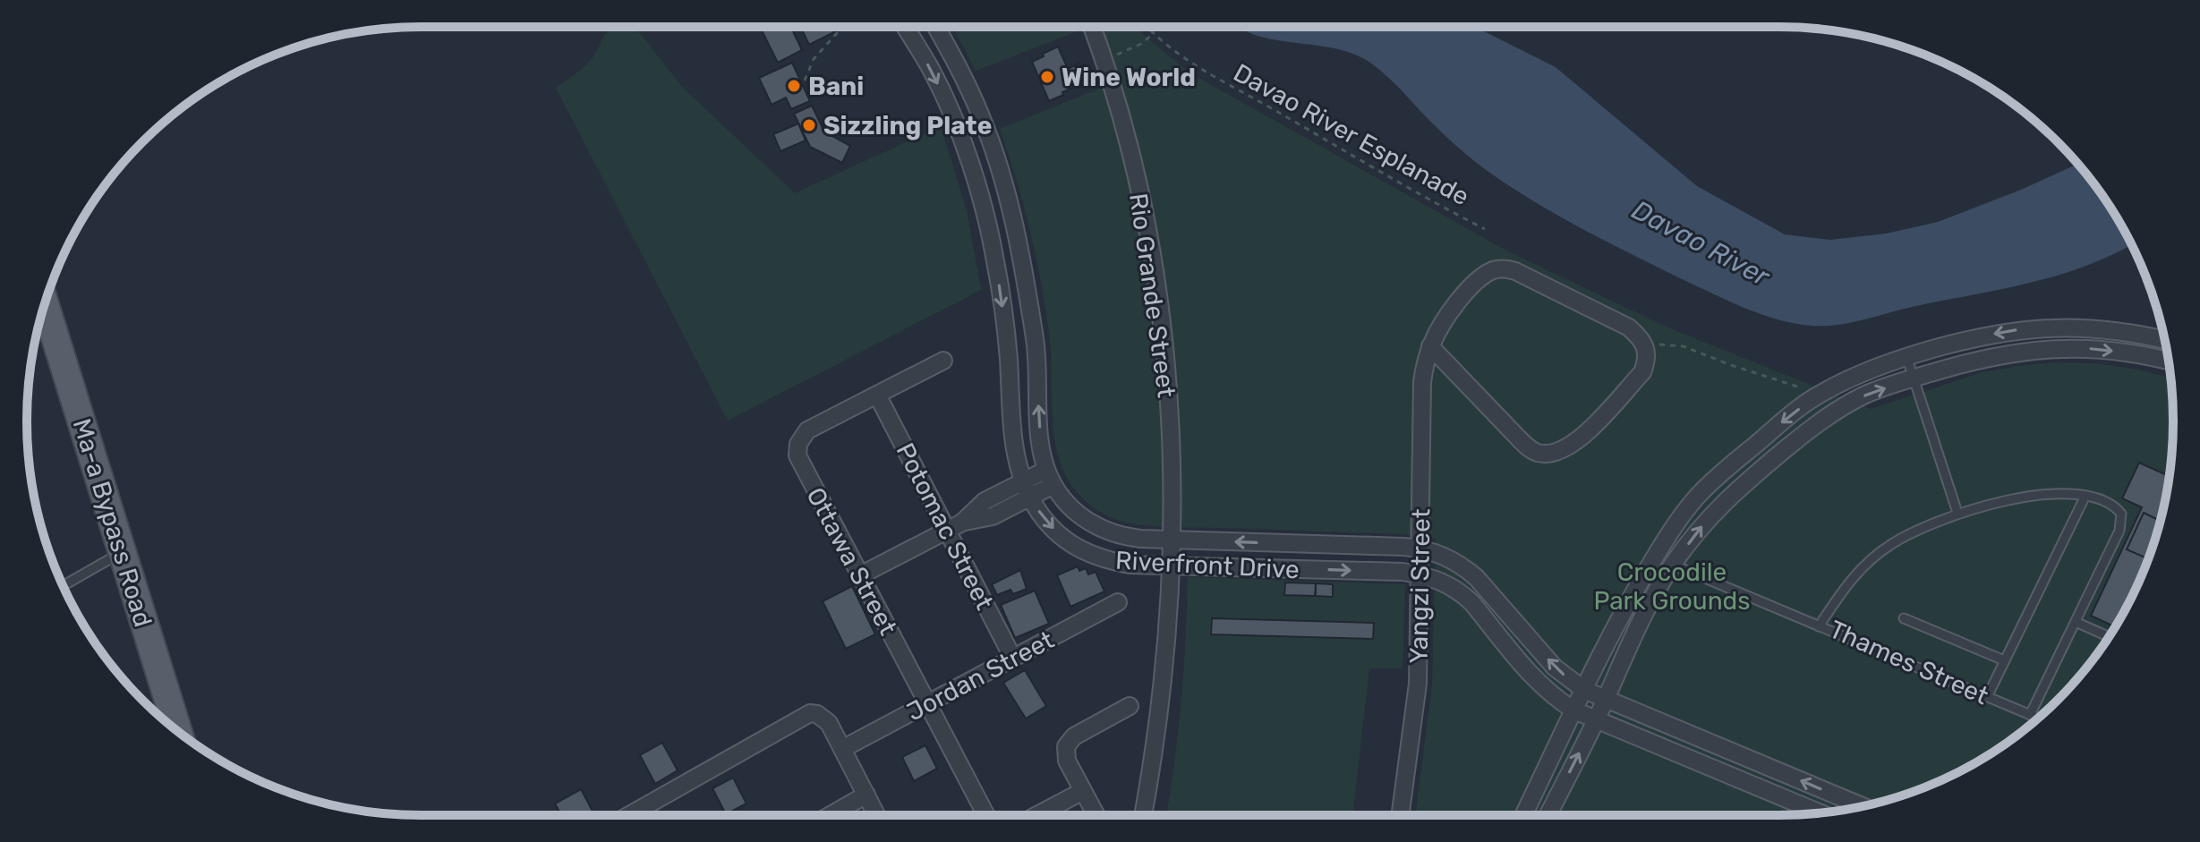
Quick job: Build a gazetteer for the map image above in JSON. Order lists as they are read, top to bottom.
{
  "streets": {
    "main road": ["Ma-a Bypass Road"],
    "street": [
      "Rio Grande Street",
      "Potomac Street",
      "Ottawa Street",
      "Riverfront Drive",
      "Yangzi Street",
      "Jordan Street"
    ],
    "lane": ["Thames Street"],
    "path": ["Davao River Esplanade"]
  },
  "crossings": [
    ["Rio Grande Street", "Riverfront Drive"],
    ["Potomac Street", "Ottawa Street"],
    ["Potomac Street", "Jordan Street"],
    ["Ottawa Street", "Jordan Street"],
    ["Riverfront Drive", "Yangzi Street"]
  ],
  "water": ["Davao River"],
  "parks": ["Crocodile Park Grounds"],
  "places": ["Wine World", "Bani", "Sizzling Plate"]
}
